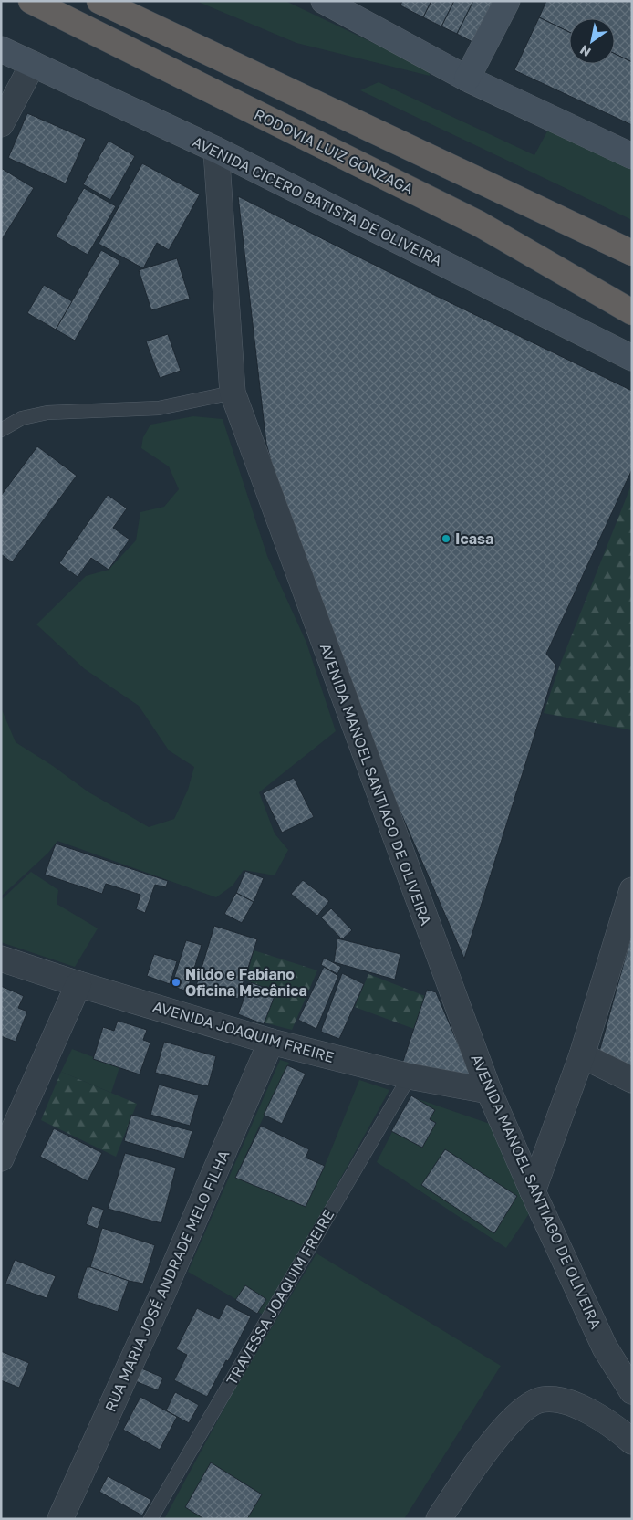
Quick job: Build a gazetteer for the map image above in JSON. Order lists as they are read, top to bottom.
{
  "streets": {
    "highway": ["RODOVIA LUIZ GONZAGA"],
    "main road": ["AVENIDA CICERO BATISTA DE OLIVEIRA"],
    "street": ["AVENIDA MANOEL SANTIAGO DE OLIVEIRA", "AVENIDA JOAQUIM FREIRE", "RUA MARIA JOSÉ ANDRADE MELO FILHA"],
    "lane": ["TRAVESSA JOAQUIM FREIRE"]
  },
  "crossings": [
    ["AVENIDA CICERO BATISTA DE OLIVEIRA", "AVENIDA MANOEL SANTIAGO DE OLIVEIRA"],
    ["AVENIDA MANOEL SANTIAGO DE OLIVEIRA", "AVENIDA JOAQUIM FREIRE"],
    ["AVENIDA JOAQUIM FREIRE", "RUA MARIA JOSÉ ANDRADE MELO FILHA"],
    ["AVENIDA JOAQUIM FREIRE", "TRAVESSA JOAQUIM FREIRE"]
  ],
  "places": ["Icasa", "Nildo e Fabiano Oficina Mecânica"],
  "north": "bottom left"
}
